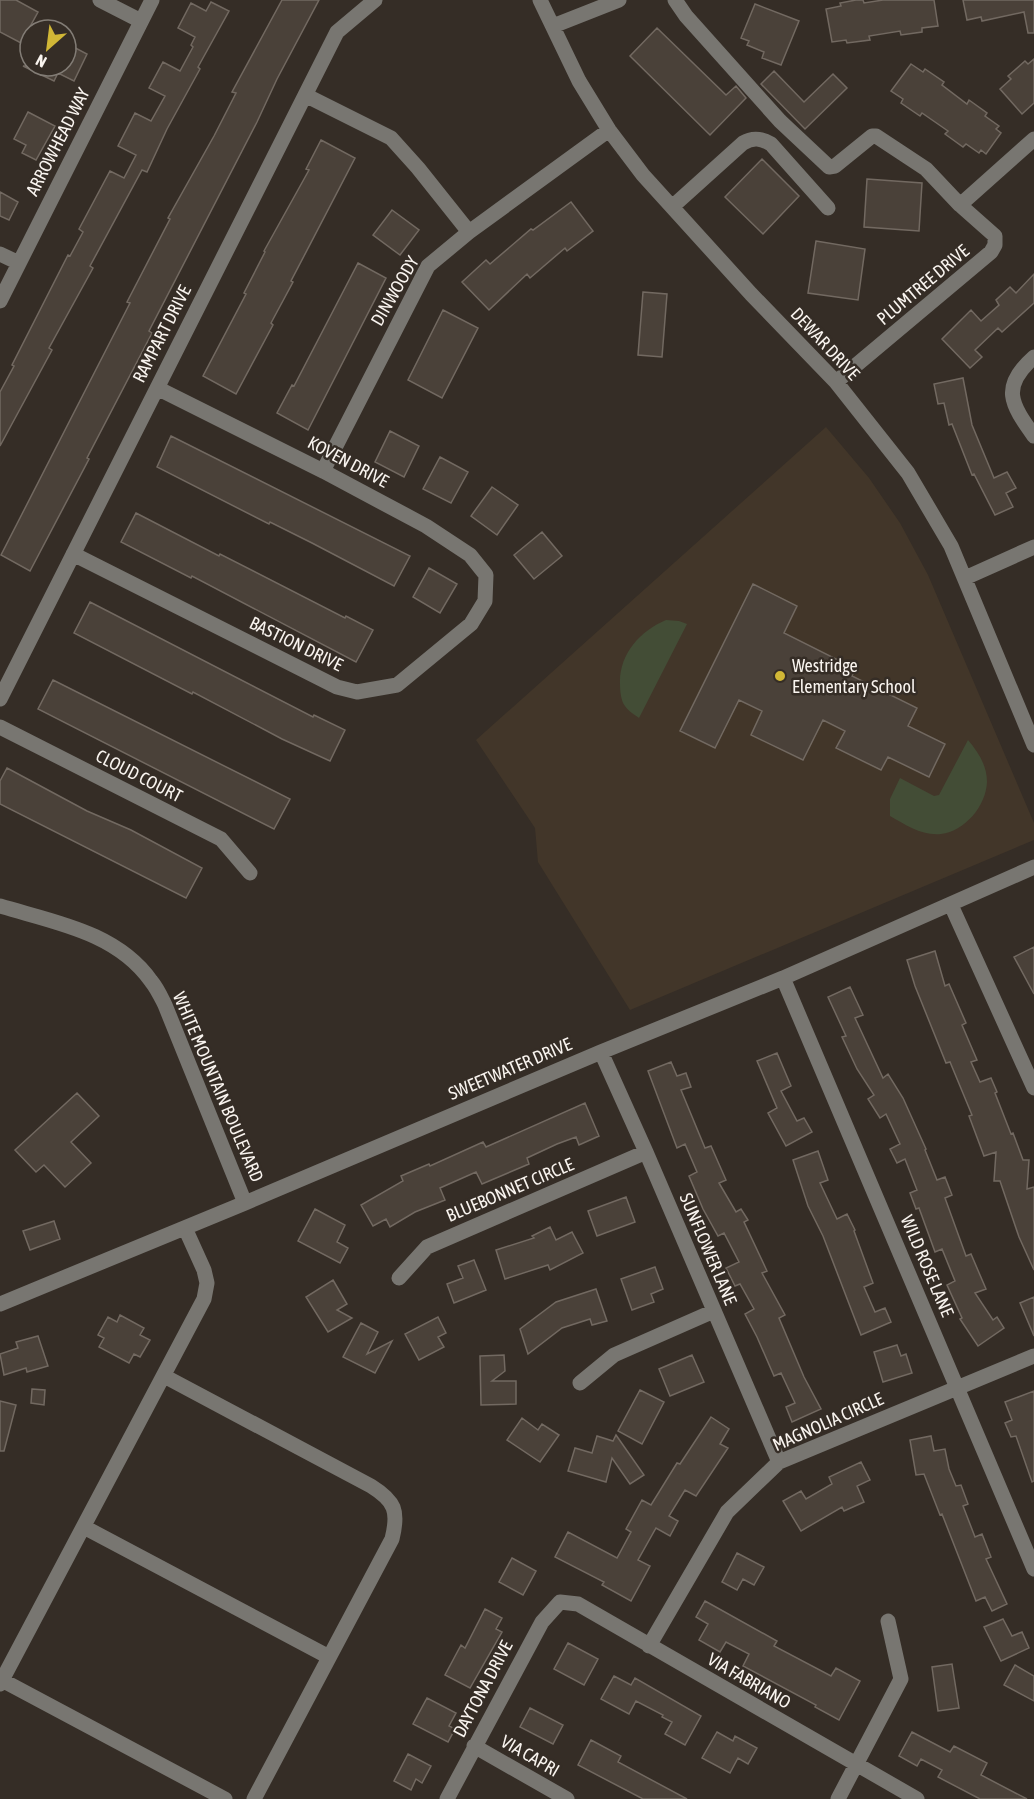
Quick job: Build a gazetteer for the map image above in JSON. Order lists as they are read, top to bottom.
{
  "streets": {
    "street": [
      "ARROWHEAD WAY",
      "PLUMTREE DRIVE",
      "DINWOODY",
      "RAMPART DRIVE",
      "DEWAR DRIVE",
      "KOVEN DRIVE",
      "BASTION DRIVE",
      "CLOUD COURT",
      "SWEETWATER DRIVE",
      "WHITE MOUNTAIN BOULEVARD",
      "BLUEBONNET CIRCLE",
      "SUNFLOWER LANE",
      "WILD ROSE LANE",
      "MAGNOLIA CIRCLE",
      "VIA FABRIANO",
      "DAYTONA DRIVE",
      "VIA CAPRI"
    ]
  },
  "crossings": [
    ["PLUMTREE DRIVE", "DEWAR DRIVE"],
    ["DINWOODY", "DEWAR DRIVE"],
    ["DINWOODY", "KOVEN DRIVE"],
    ["RAMPART DRIVE", "KOVEN DRIVE"],
    ["RAMPART DRIVE", "BASTION DRIVE"],
    ["KOVEN DRIVE", "BASTION DRIVE"],
    ["SWEETWATER DRIVE", "WHITE MOUNTAIN BOULEVARD"],
    ["SWEETWATER DRIVE", "SUNFLOWER LANE"],
    ["SWEETWATER DRIVE", "WILD ROSE LANE"],
    ["BLUEBONNET CIRCLE", "SUNFLOWER LANE"],
    ["SUNFLOWER LANE", "MAGNOLIA CIRCLE"],
    ["WILD ROSE LANE", "MAGNOLIA CIRCLE"],
    ["MAGNOLIA CIRCLE", "VIA FABRIANO"],
    ["VIA FABRIANO", "DAYTONA DRIVE"],
    ["DAYTONA DRIVE", "VIA CAPRI"]
  ],
  "places": ["Westridge Elementary School"],
  "north": "bottom left"
}
